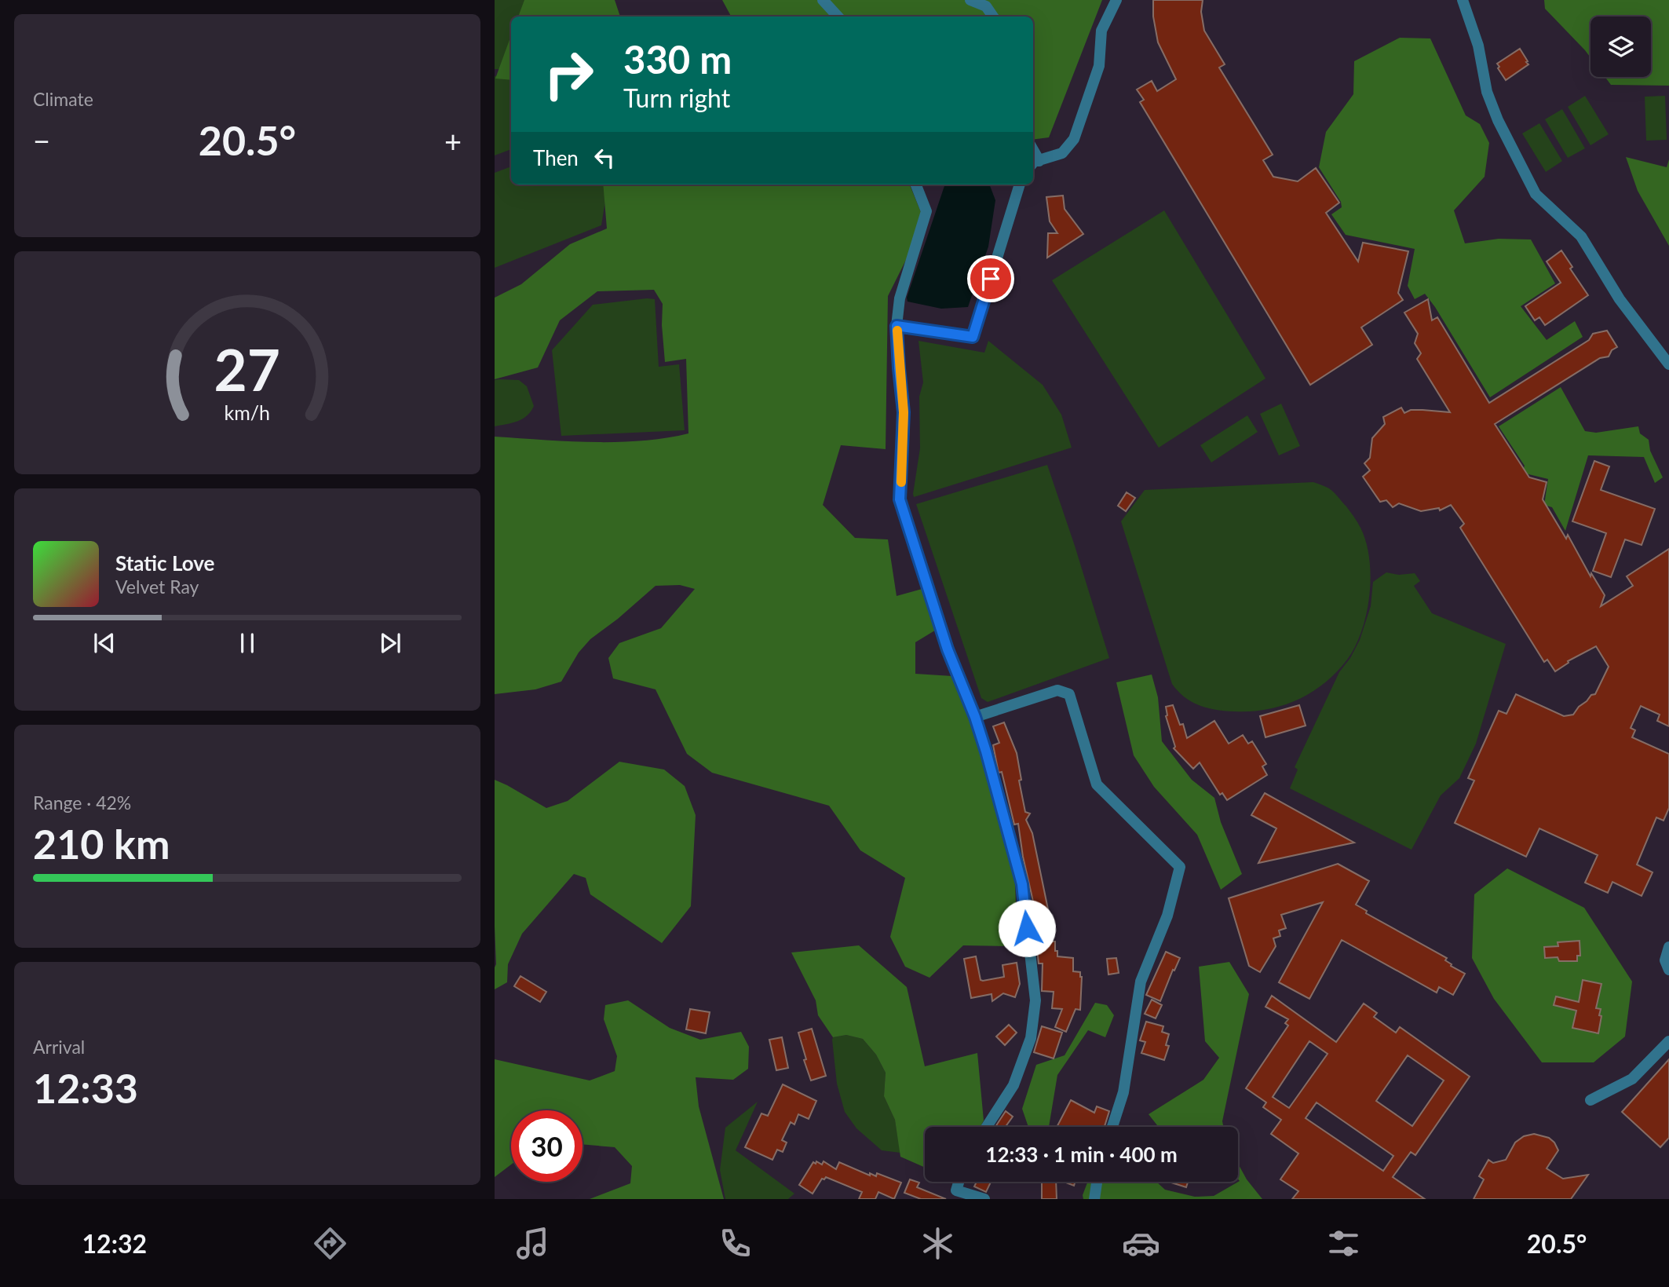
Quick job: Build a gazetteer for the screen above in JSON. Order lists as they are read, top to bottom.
{
  "page": {
    "tile": [
      "Climate",
      ["Range · 42%", "210 km"],
      ["Arrival", "12:33"]
    ],
    "turn": ["330 m", "Turn right"],
    "heat": ["−", "20.5°", "+"],
    "then": "Then",
    "song": ["Static Love", "Velvet Ray"],
    "limit": "30",
    "trip": "12:33 · 1 min · 400 m",
    "tabs": ["12:32", "20.5°"],
    "gauge": ["27", "km/h"]
  }
}
